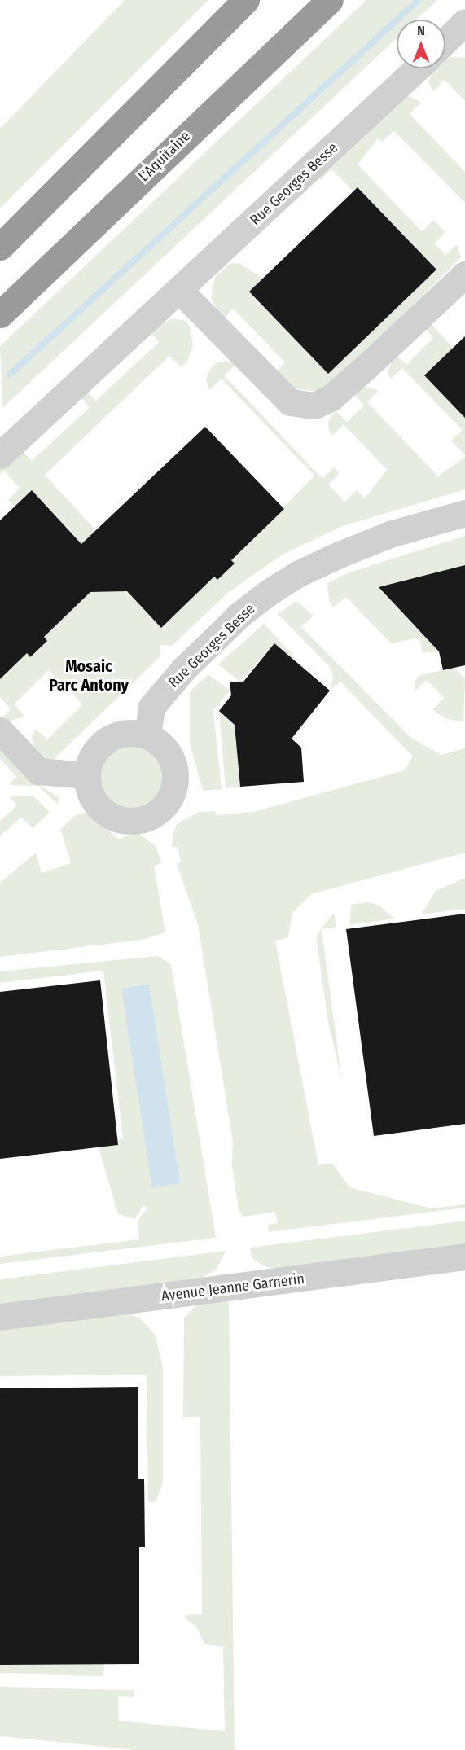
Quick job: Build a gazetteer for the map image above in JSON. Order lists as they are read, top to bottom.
{
  "streets": {
    "highway": ["L'Aquitaine"],
    "street": ["Rue Georges Besse", "Avenue Jeanne Garnerin"]
  },
  "districts": ["Mosaic Parc Antony"],
  "north": "top"
}
